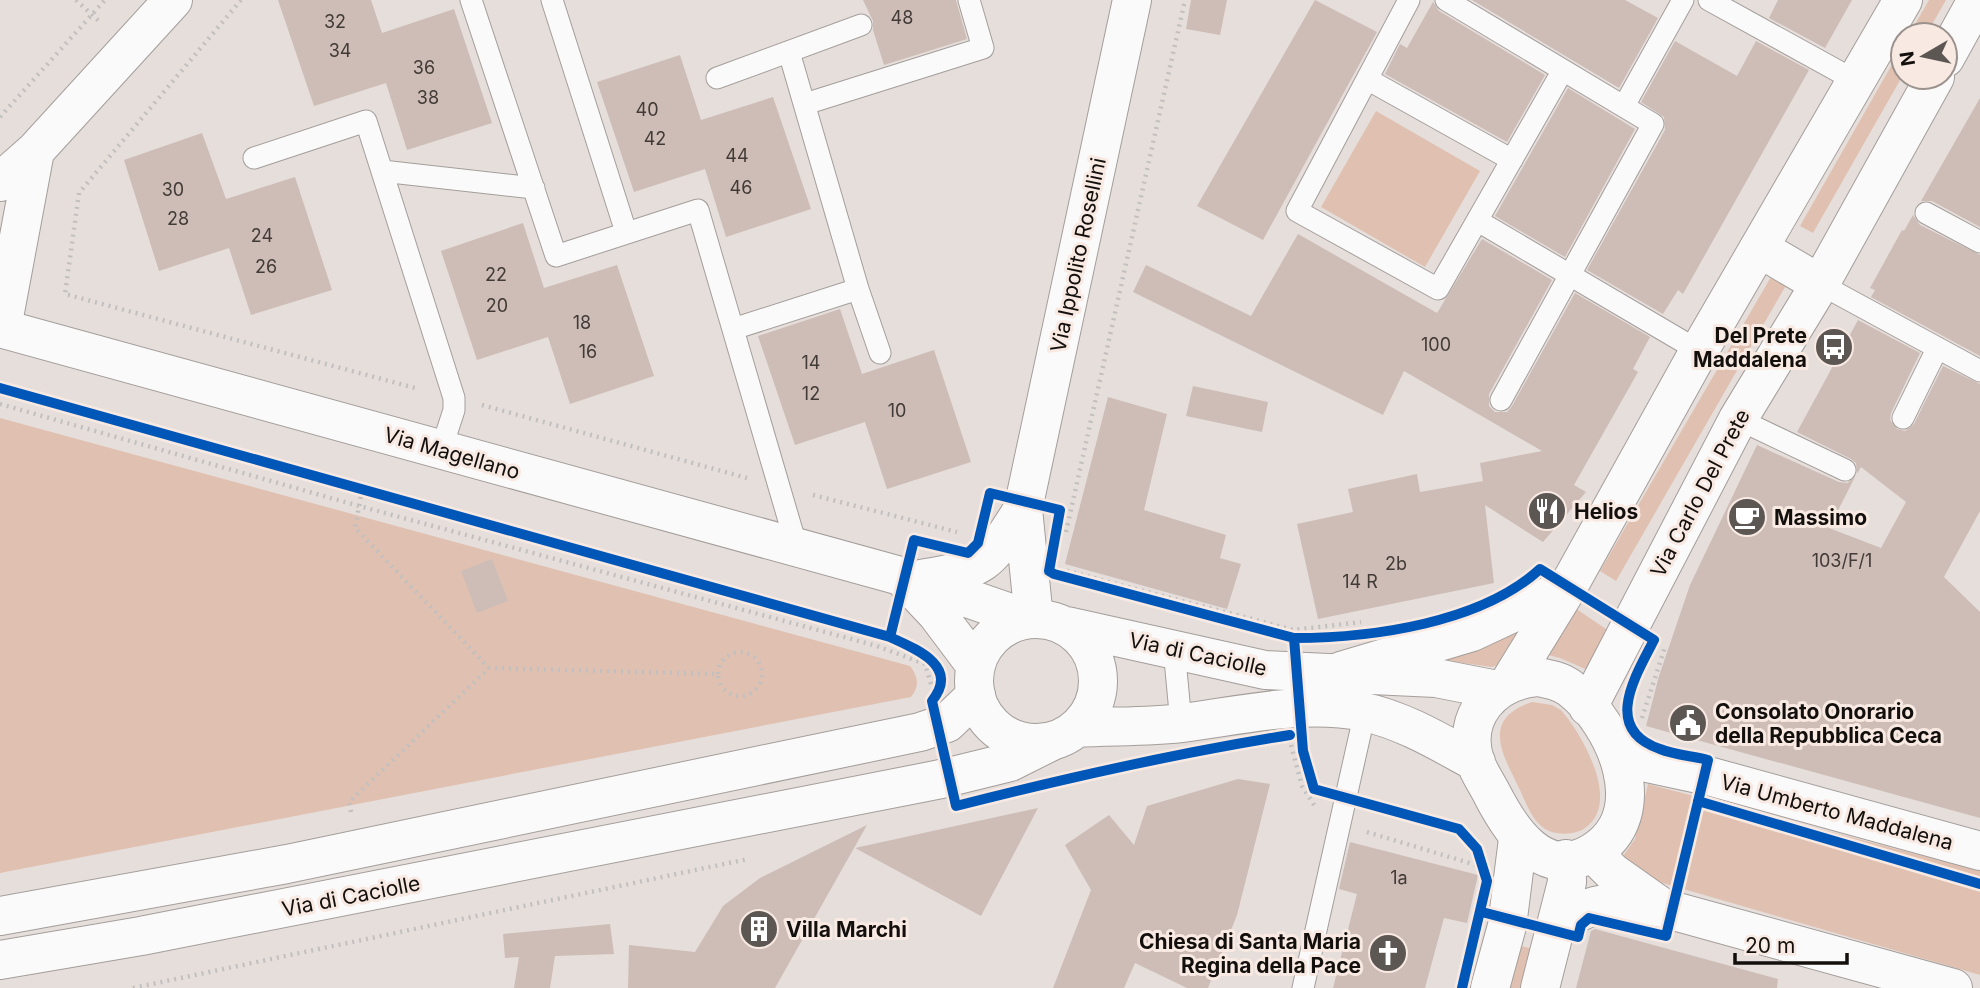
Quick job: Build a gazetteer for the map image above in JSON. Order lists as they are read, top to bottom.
{
  "streets": {
    "main road": [
      "Via Ippolito Rosellini",
      "Via Magellano",
      "Via Carlo Del Prete",
      "Via di Caciolle",
      "Via Umberto Maddalena"
    ]
  },
  "crossings": [
    ["Via Ippolito Rosellini", "Via Magellano"],
    ["Via Ippolito Rosellini", "Via di Caciolle"],
    ["Via Magellano", "Via di Caciolle"],
    ["Via Carlo Del Prete", "Via di Caciolle"],
    ["Via Carlo Del Prete", "Via Umberto Maddalena"],
    ["Via di Caciolle", "Via Umberto Maddalena"]
  ],
  "places": {
    "bus stop": ["Del Prete Maddalena"],
    "restaurant": ["Helios"],
    "cafe": ["Massimo"],
    "public building": ["Consolato Onorario della Repubblica Ceca"],
    "building": ["Villa Marchi"],
    "church": ["Chiesa di Santa Maria Regina della Pace"]
  },
  "house_numbers": [
    "48",
    "32",
    "34",
    "36",
    "38",
    "40",
    "42",
    "44",
    "46",
    "30",
    "28",
    "24",
    "26",
    "22",
    "20",
    "18",
    "100",
    "16",
    "14",
    "12",
    "10",
    "103/F/1",
    "2b",
    "14 R",
    "1a"
  ],
  "scale_bar": "20 m",
  "north": "left"
}
